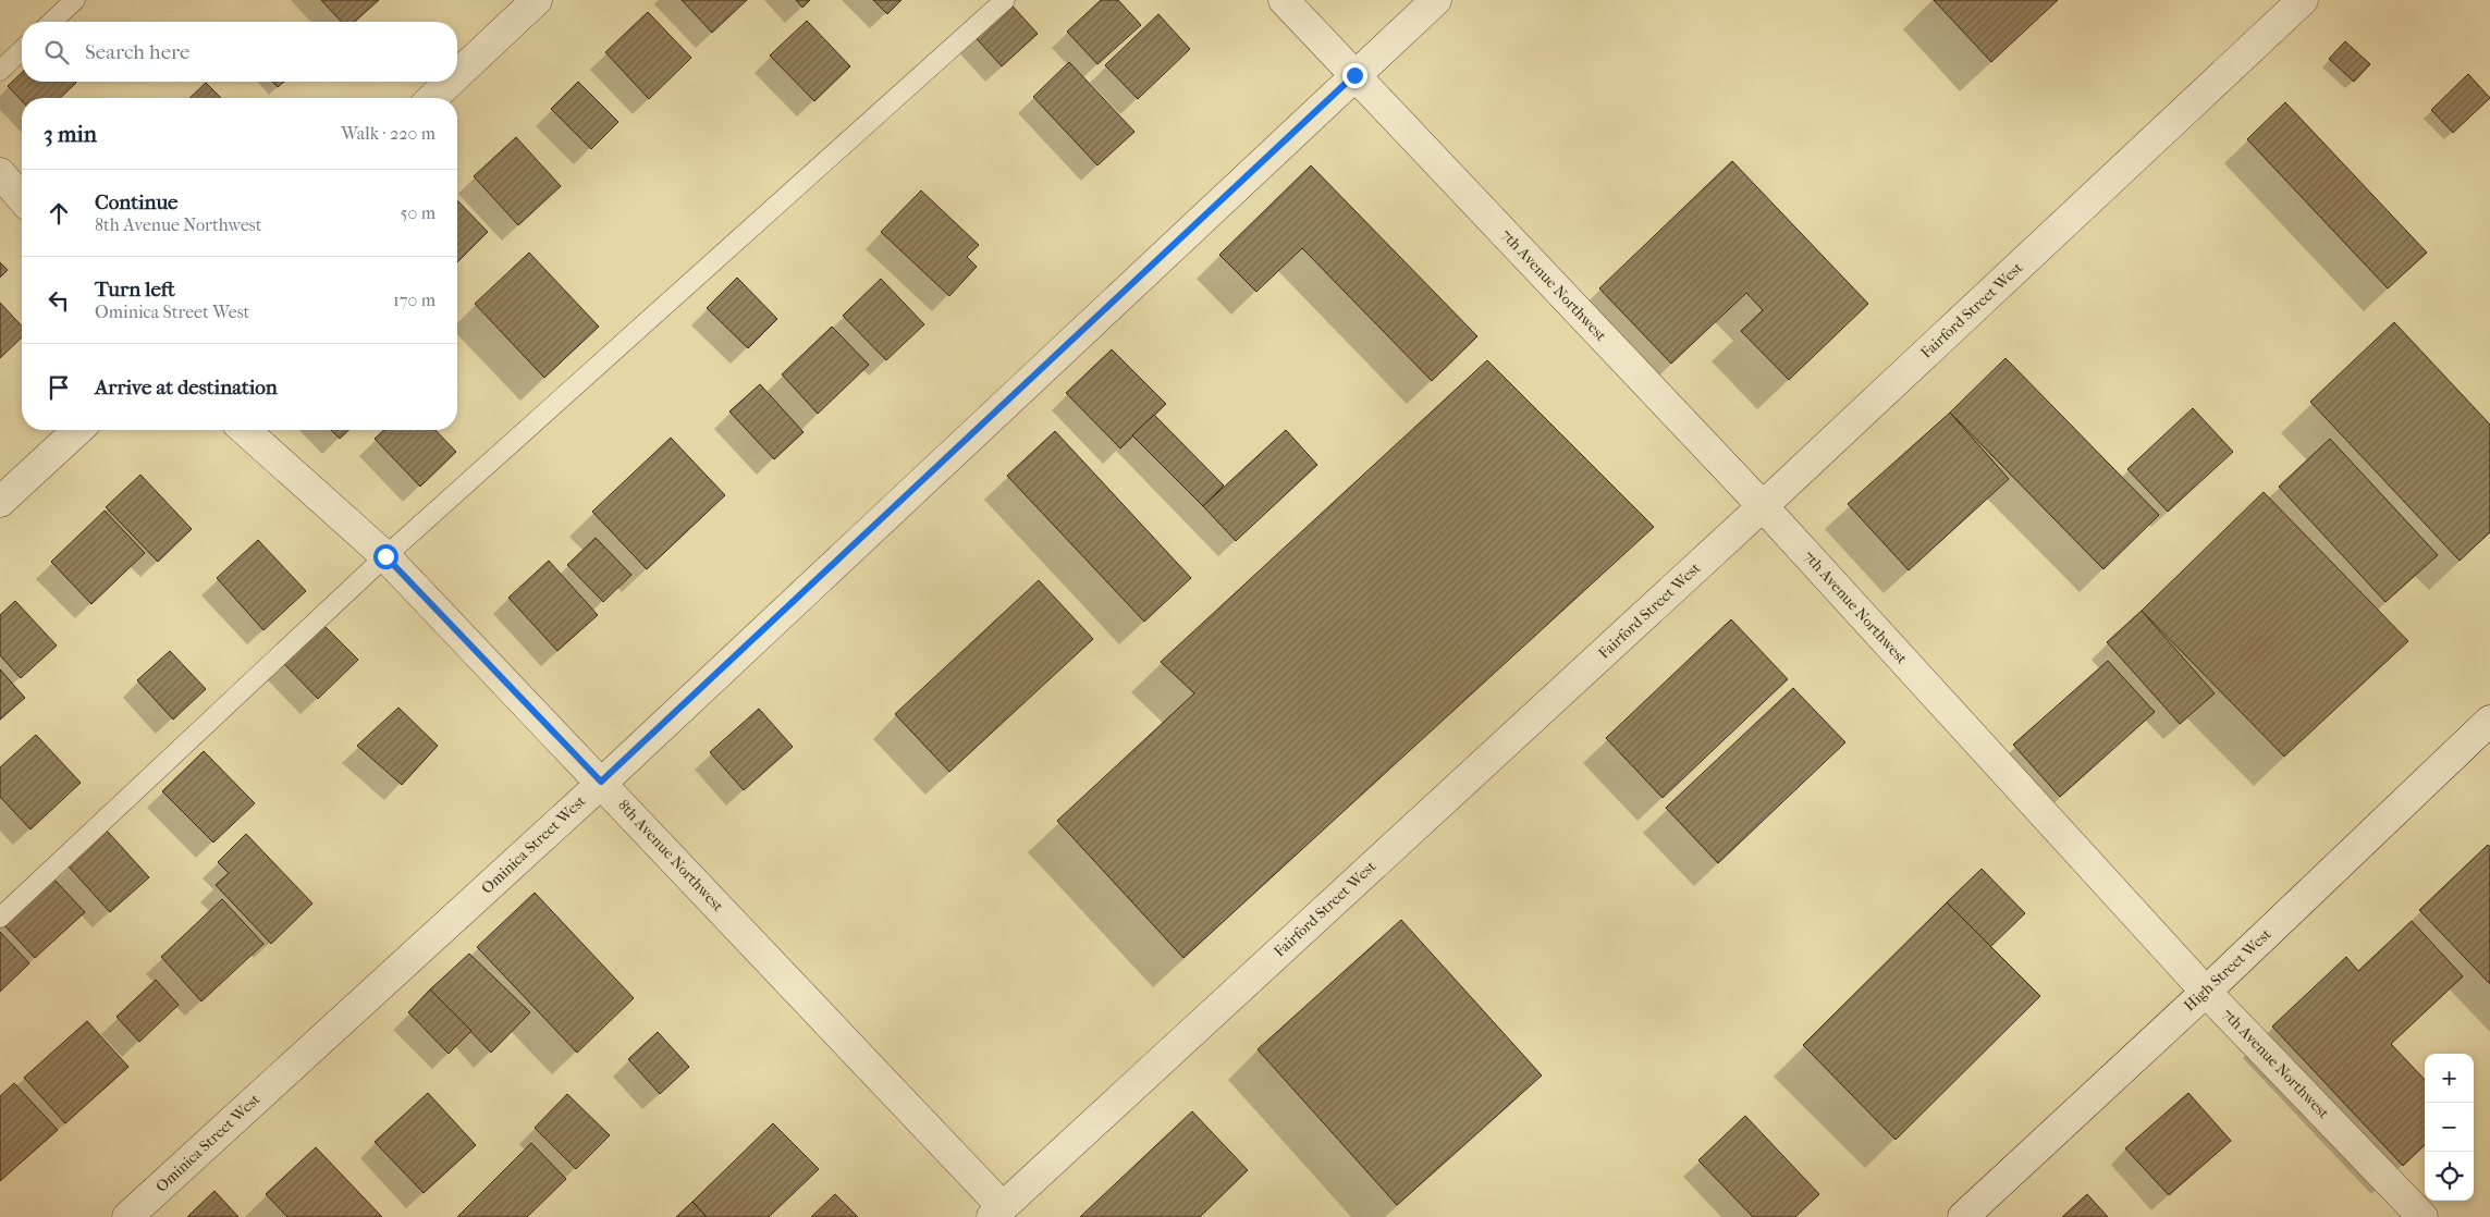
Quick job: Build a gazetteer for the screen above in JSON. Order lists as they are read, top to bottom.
{
  "streets": {
    "street": [
      "7th Avenue Northwest",
      "Fairford Street West",
      "Ominica Street West",
      "8th Avenue Northwest",
      "High Street West"
    ]
  },
  "crossings": [
    ["7th Avenue Northwest", "Fairford Street West"],
    ["7th Avenue Northwest", "Ominica Street West"],
    ["7th Avenue Northwest", "High Street West"],
    ["Fairford Street West", "8th Avenue Northwest"],
    ["Ominica Street West", "8th Avenue Northwest"]
  ],
  "page": {
    "search": "Search here",
    "heading": ["3 min", "Walk · 220 m"],
    "list": [
      ["Continue", "8th Avenue Northwest", "50 m"],
      ["Turn left", "Ominica Street West", "170 m"],
      "Arrive at destination"
    ],
    "map_buttons": ["+", "−"]
  }
}
